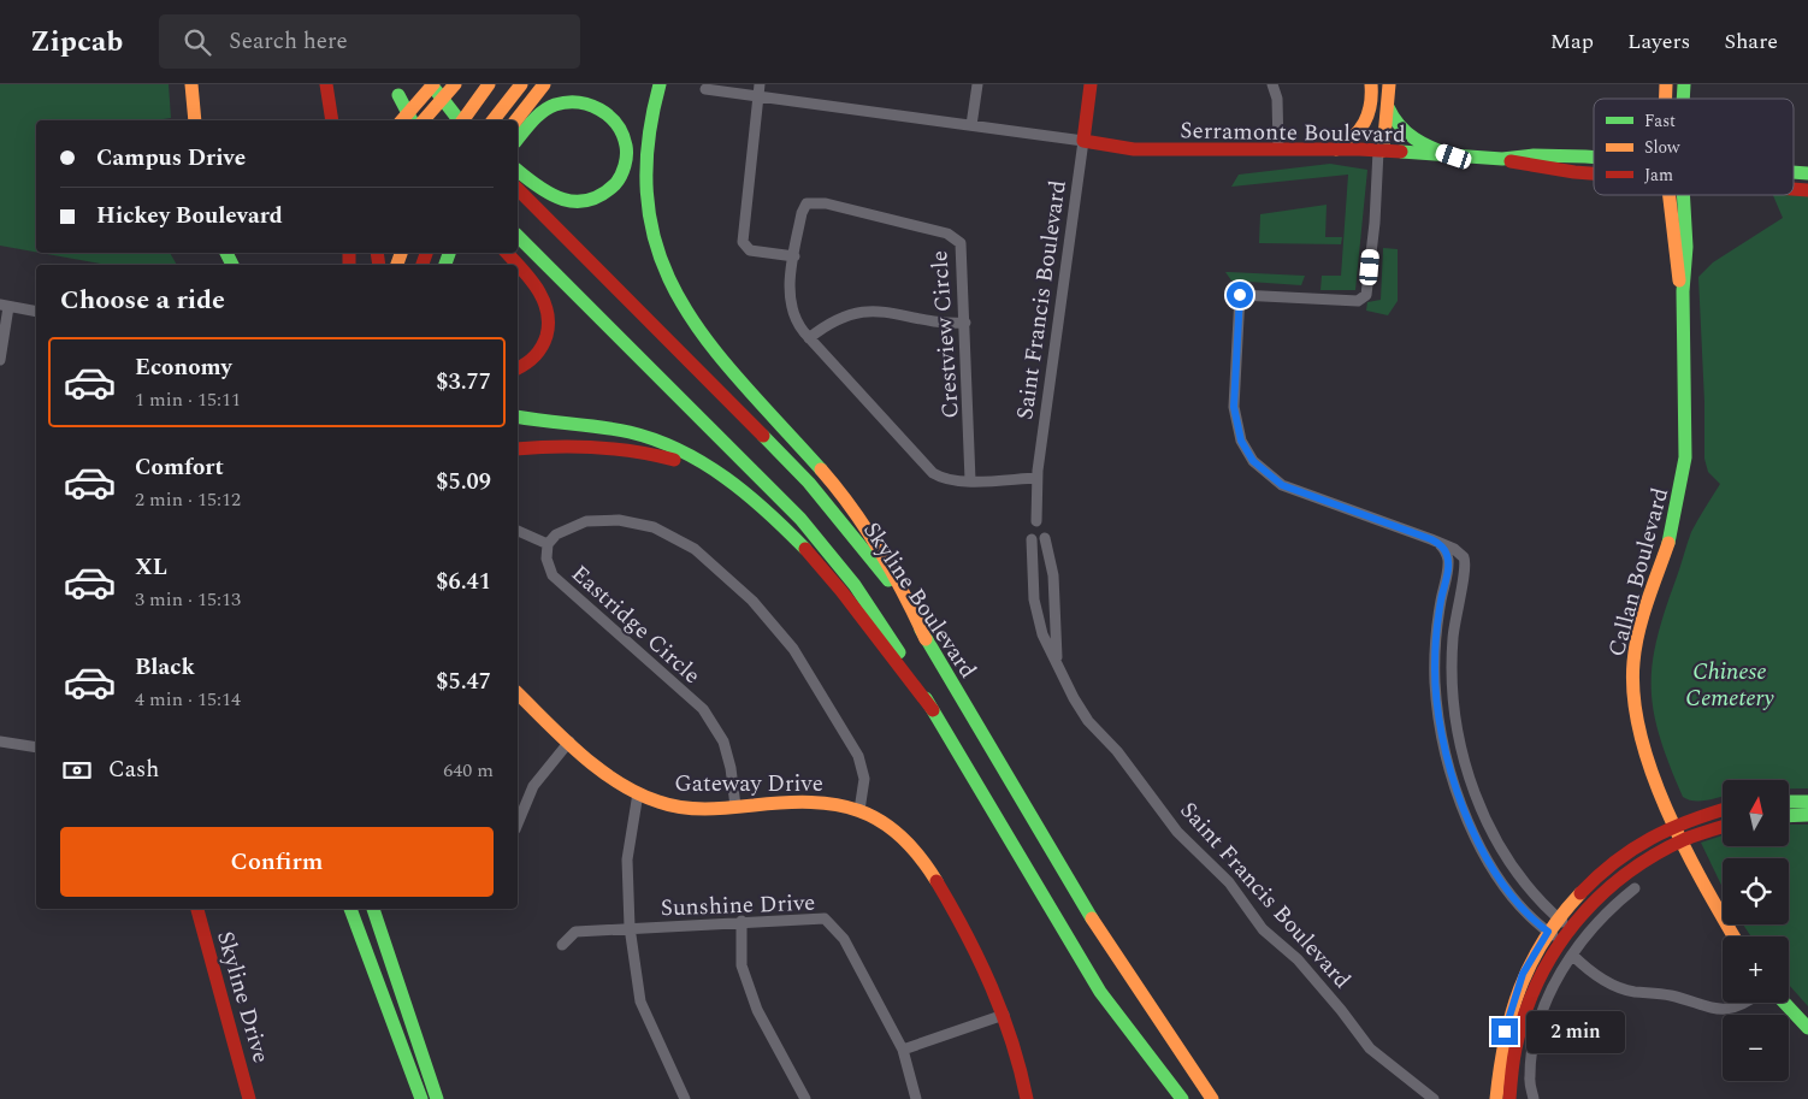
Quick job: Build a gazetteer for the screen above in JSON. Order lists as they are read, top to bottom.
{
  "streets": {
    "main road": [
      "Serramonte Boulevard",
      "Saint Francis Boulevard",
      "Callan Boulevard",
      "Skyline Boulevard",
      "Gateway Drive",
      "Skyline Drive"
    ],
    "street": ["Crestview Circle", "Eastridge Circle", "Sunshine Drive"]
  },
  "crossings": [
    ["Serramonte Boulevard", "Saint Francis Boulevard"],
    ["Saint Francis Boulevard", "Crestview Circle"],
    ["Eastridge Circle", "Gateway Drive"]
  ],
  "parks": ["Chinese Cemetery"],
  "legend": ["Fast", "Slow", "Jam"],
  "north": "top",
  "page": {
    "header": "Zipcab",
    "search": "Search here",
    "nav": ["Map", "Layers", "Share"],
    "banner": ["Campus Drive", "Hickey Boulevard"],
    "heading": "Choose a ride",
    "list": [
      {
        "name": "Economy",
        "note": "1 min · 15:11",
        "value": "$3.77"
      },
      {
        "name": "Comfort",
        "note": "2 min · 15:12",
        "value": "$5.09"
      },
      {
        "name": "XL",
        "note": "3 min · 15:13",
        "value": "$6.41"
      },
      {
        "name": "Black",
        "note": "4 min · 15:14",
        "value": "$5.47"
      }
    ],
    "pay": ["Cash", "640 m"],
    "map_buttons": ["+", "−"],
    "buttons": "Confirm",
    "bubble": "2 min"
  }
}
